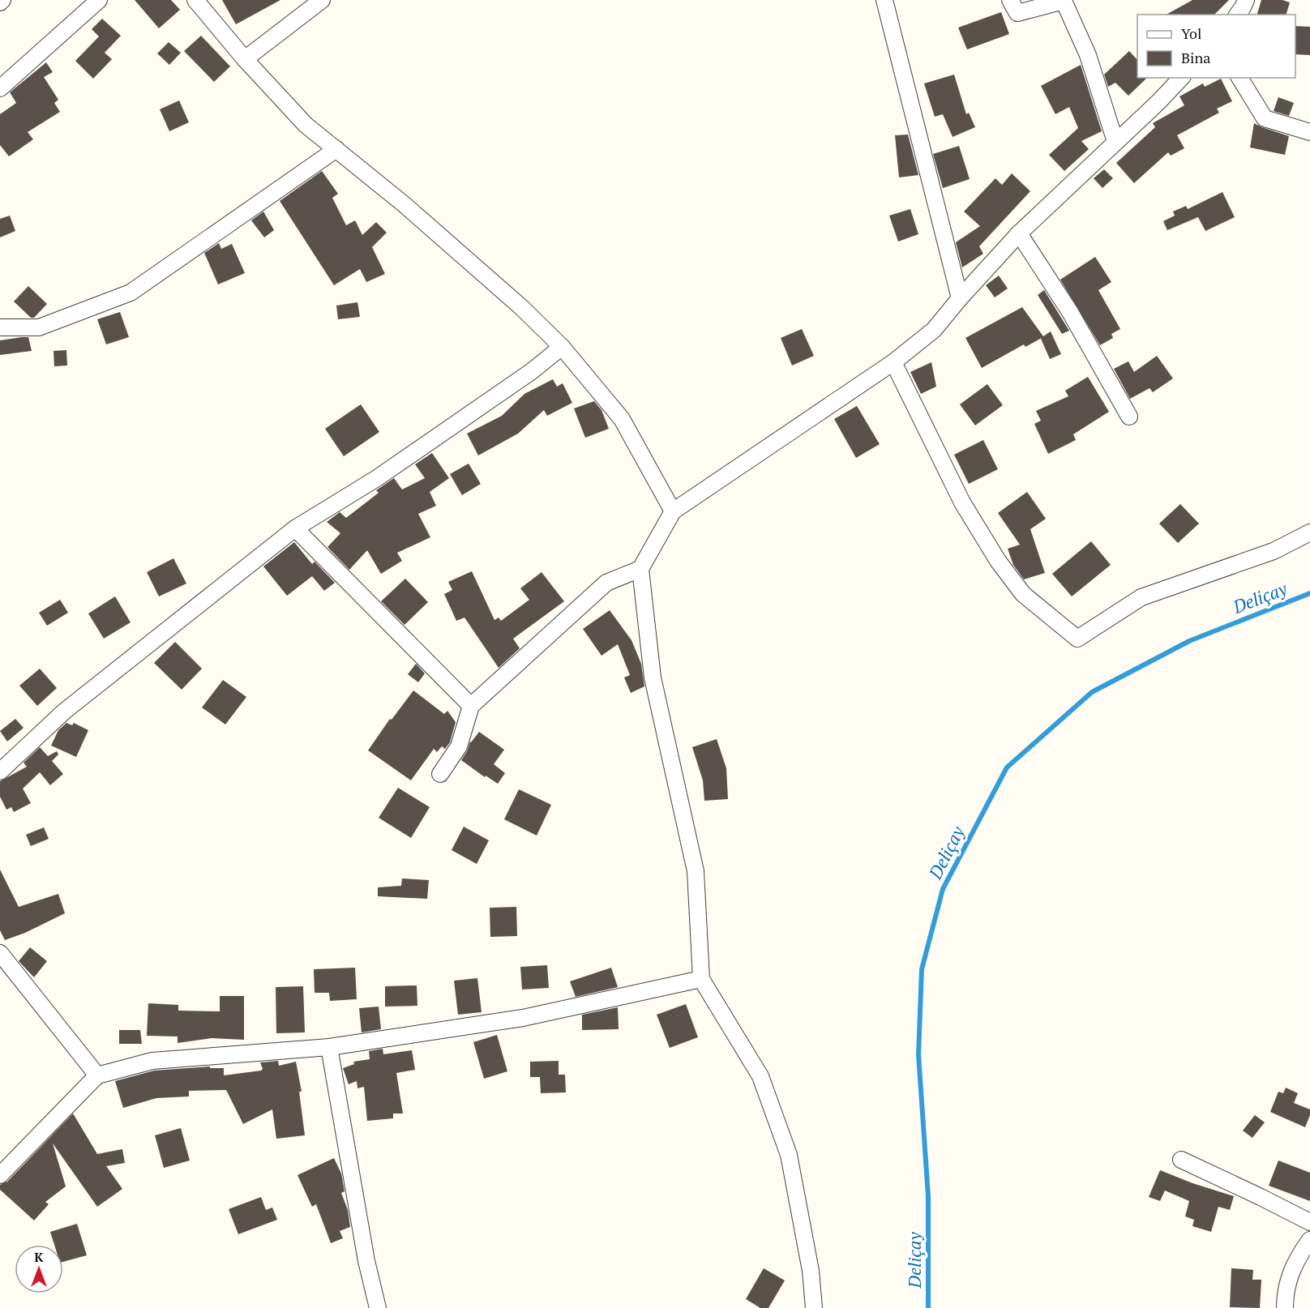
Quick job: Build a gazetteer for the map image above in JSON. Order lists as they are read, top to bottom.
{
  "water": ["Deliçay"],
  "legend": ["Yol", "Bina"],
  "north": "top"
}
